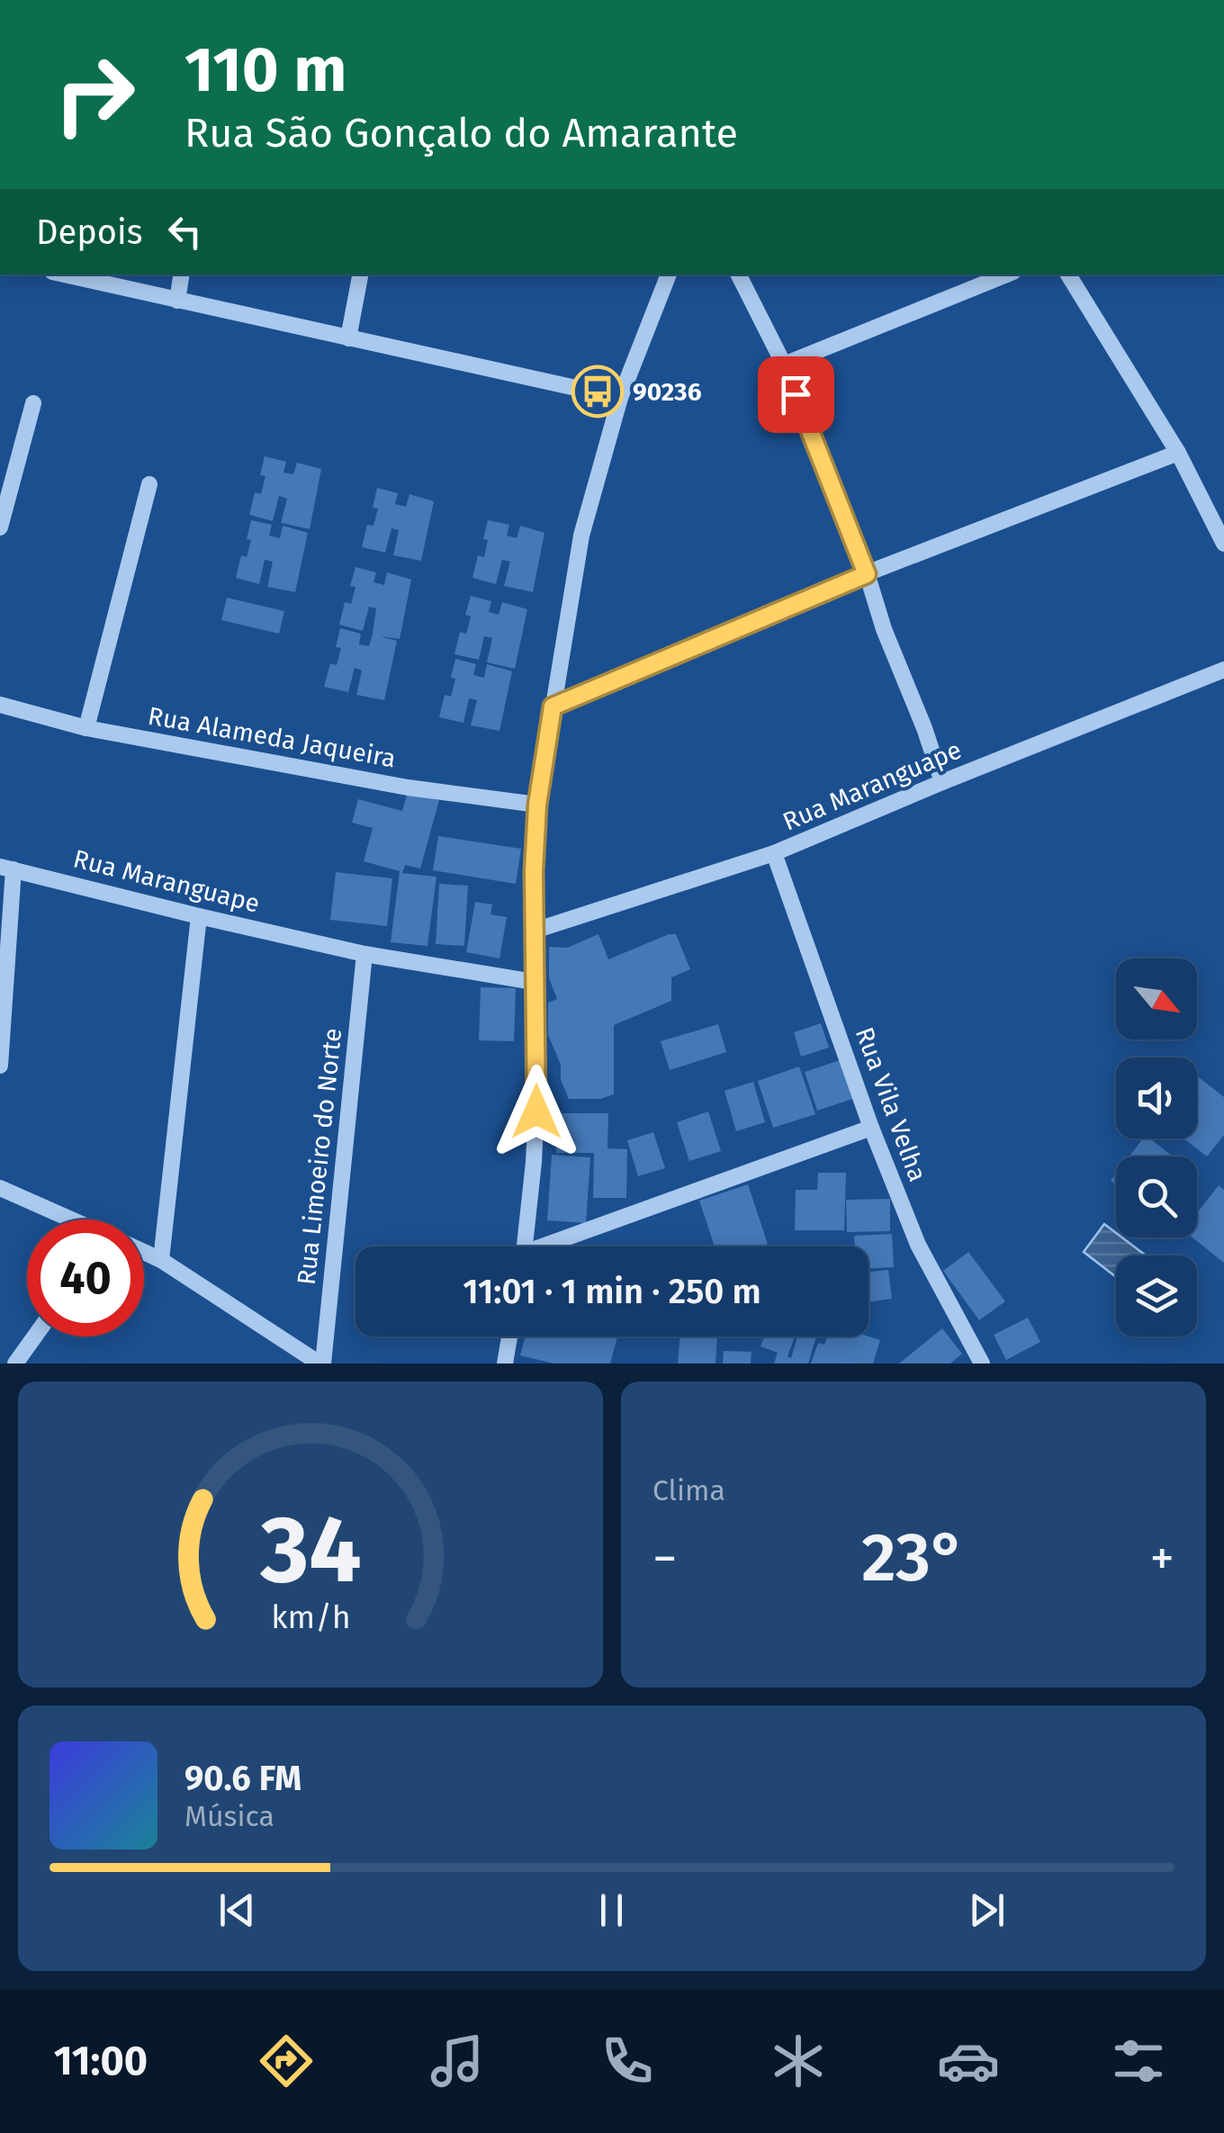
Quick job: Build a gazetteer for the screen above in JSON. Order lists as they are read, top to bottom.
{
  "streets": {
    "street": [
      "Rua Alameda Jaqueira",
      "Rua Maranguape",
      "Rua Vila Velha",
      "Rua Limoeiro do Norte"
    ]
  },
  "crossings": [
    ["Rua Maranguape", "Rua Vila Velha"],
    ["Rua Maranguape", "Rua Limoeiro do Norte"]
  ],
  "places": {
    "bus stop": ["90236"]
  },
  "north": "bottom right",
  "page": {
    "turn": ["110 m", "Rua São Gonçalo do Amarante"],
    "then": "Depois",
    "limit": "40",
    "trip": "11:01 · 1 min · 250 m",
    "tile": "Clima",
    "heat": ["−", "23°", "+"],
    "song": ["90.6 FM", "Música"],
    "tabs": "11:00",
    "gauge": ["34", "km/h"]
  }
}
